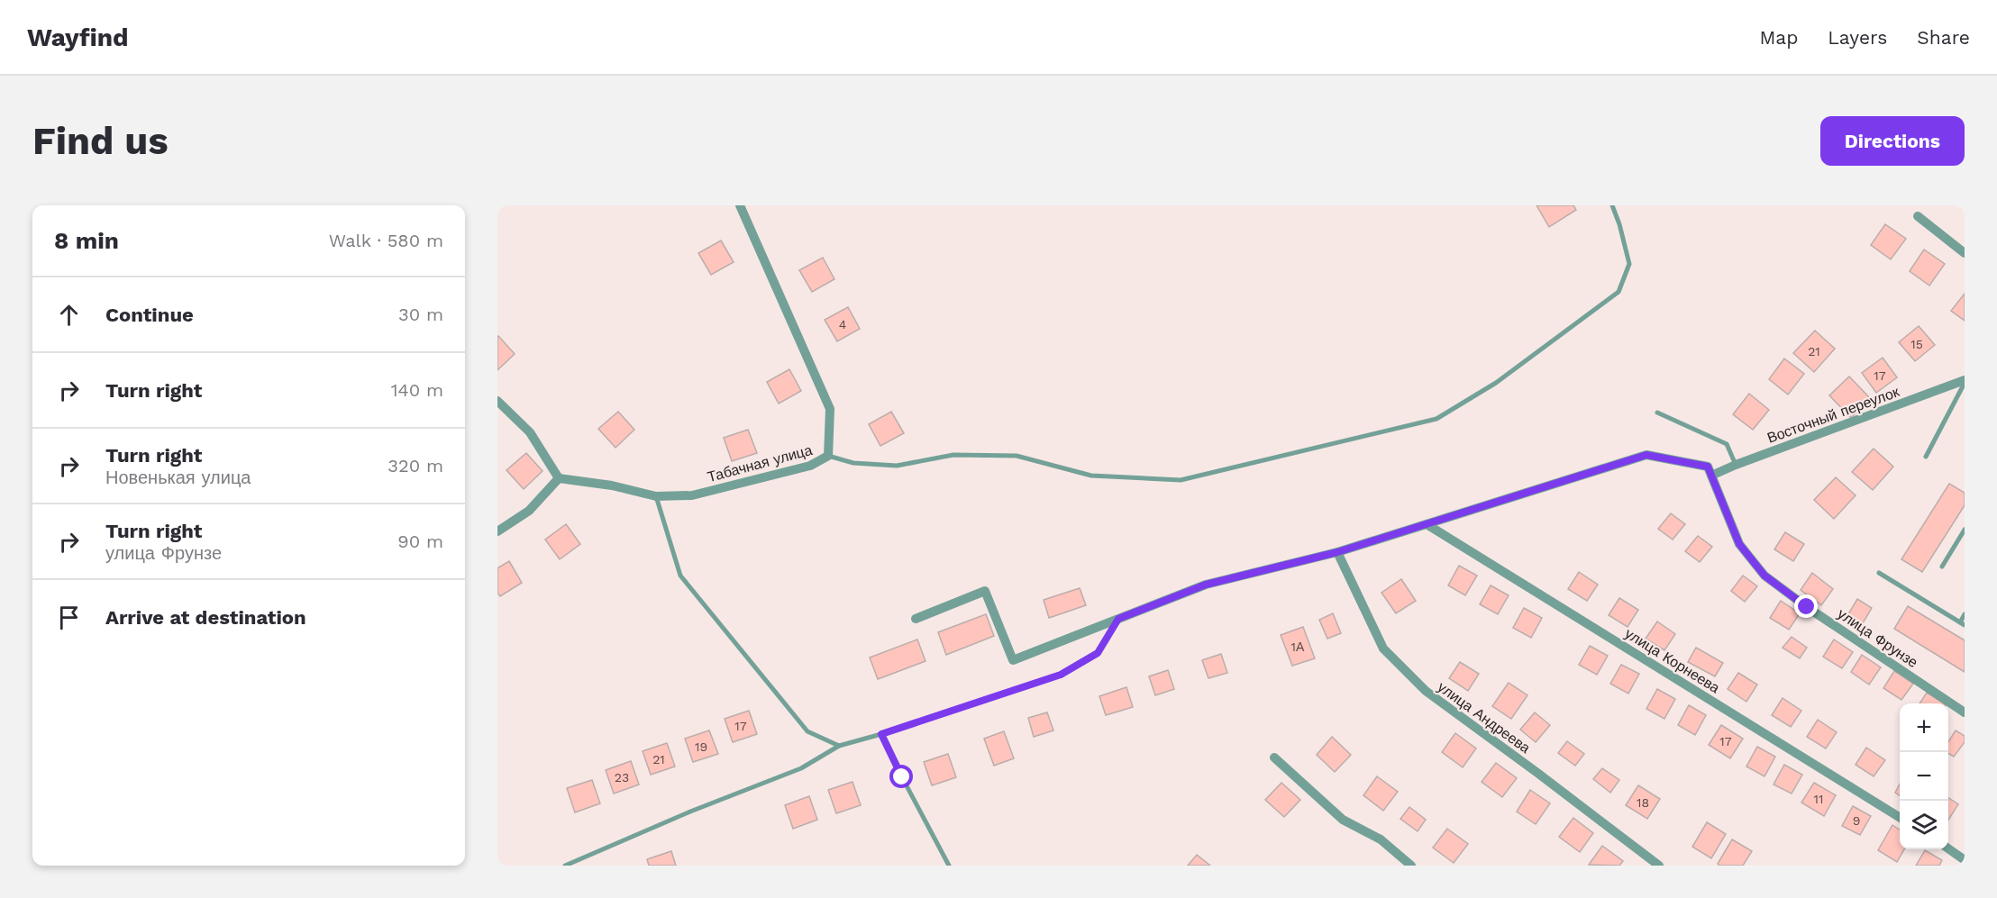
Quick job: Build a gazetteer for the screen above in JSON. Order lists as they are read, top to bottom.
{
  "streets": {
    "street": [
      "Восточный переулок",
      "Табачная улица",
      "улица Фрунзе",
      "улица Корнеева",
      "улица Андреева"
    ]
  },
  "crossings": [
    ["Восточный переулок", "улица Фрунзе"]
  ],
  "house_numbers": [
    "4",
    "15",
    "21",
    "17",
    "1А",
    "17",
    "17",
    "19",
    "21",
    "23",
    "11",
    "18",
    "9"
  ],
  "page": {
    "header": "Wayfind",
    "nav": ["Map", "Layers", "Share"],
    "buttons": "Directions",
    "title": "Find us",
    "heading": ["8 min", "Walk · 580 m"],
    "list": [
      ["Continue", "30 m"],
      ["Turn right", "140 m"],
      ["Turn right", "Новенькая улица", "320 m"],
      ["Turn right", "улица Фрунзе", "90 m"],
      "Arrive at destination"
    ],
    "map_buttons": ["+", "−"]
  }
}
